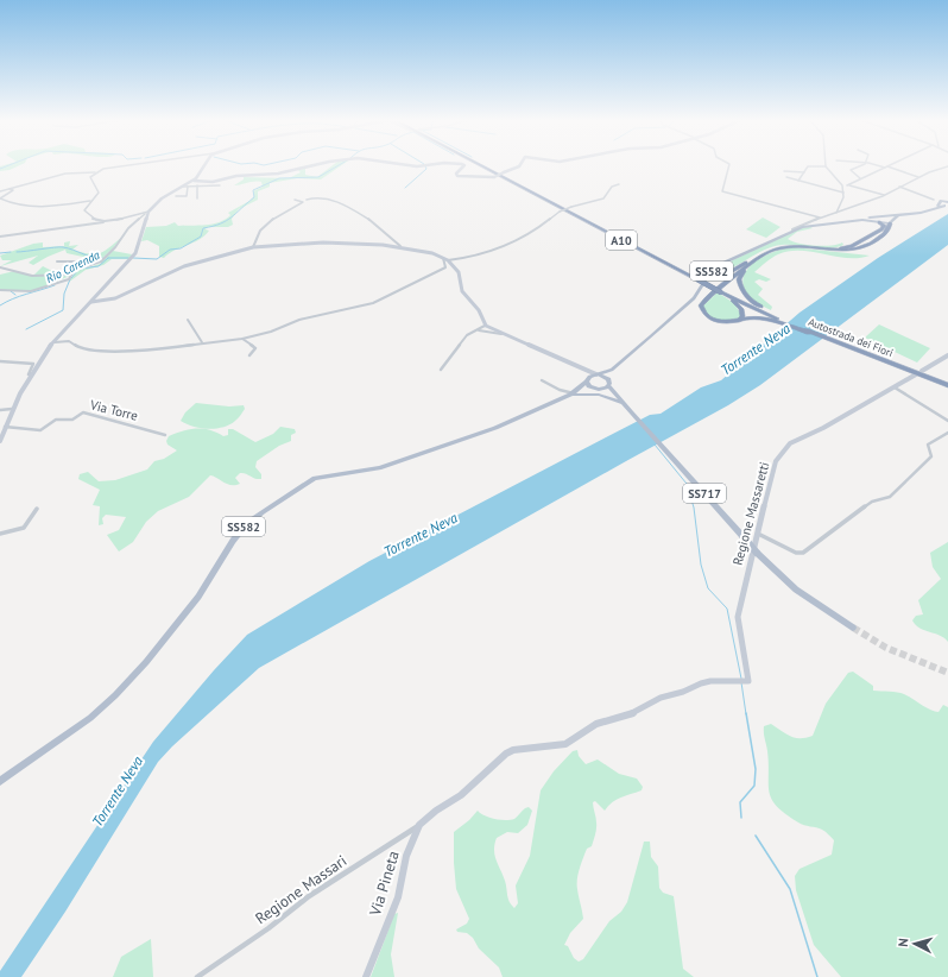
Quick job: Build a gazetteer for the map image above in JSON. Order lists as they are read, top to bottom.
{
  "streets": {
    "highway": ["A10", "Autostrada dei Fiori"],
    "main road": ["SS582", "SS717"],
    "street": [
      "Via Torre",
      "Regione Massaretti",
      "Via Pineta",
      "Regione Massari"
    ]
  },
  "crossings": [
    ["SS582", "SS717"],
    ["Regione Massaretti", "Via Pineta"],
    ["Regione Massaretti", "Regione Massari"],
    ["Via Pineta", "Regione Massari"]
  ],
  "water": ["Rio Carenda", "Torrente Neva"],
  "north": "left"
}
